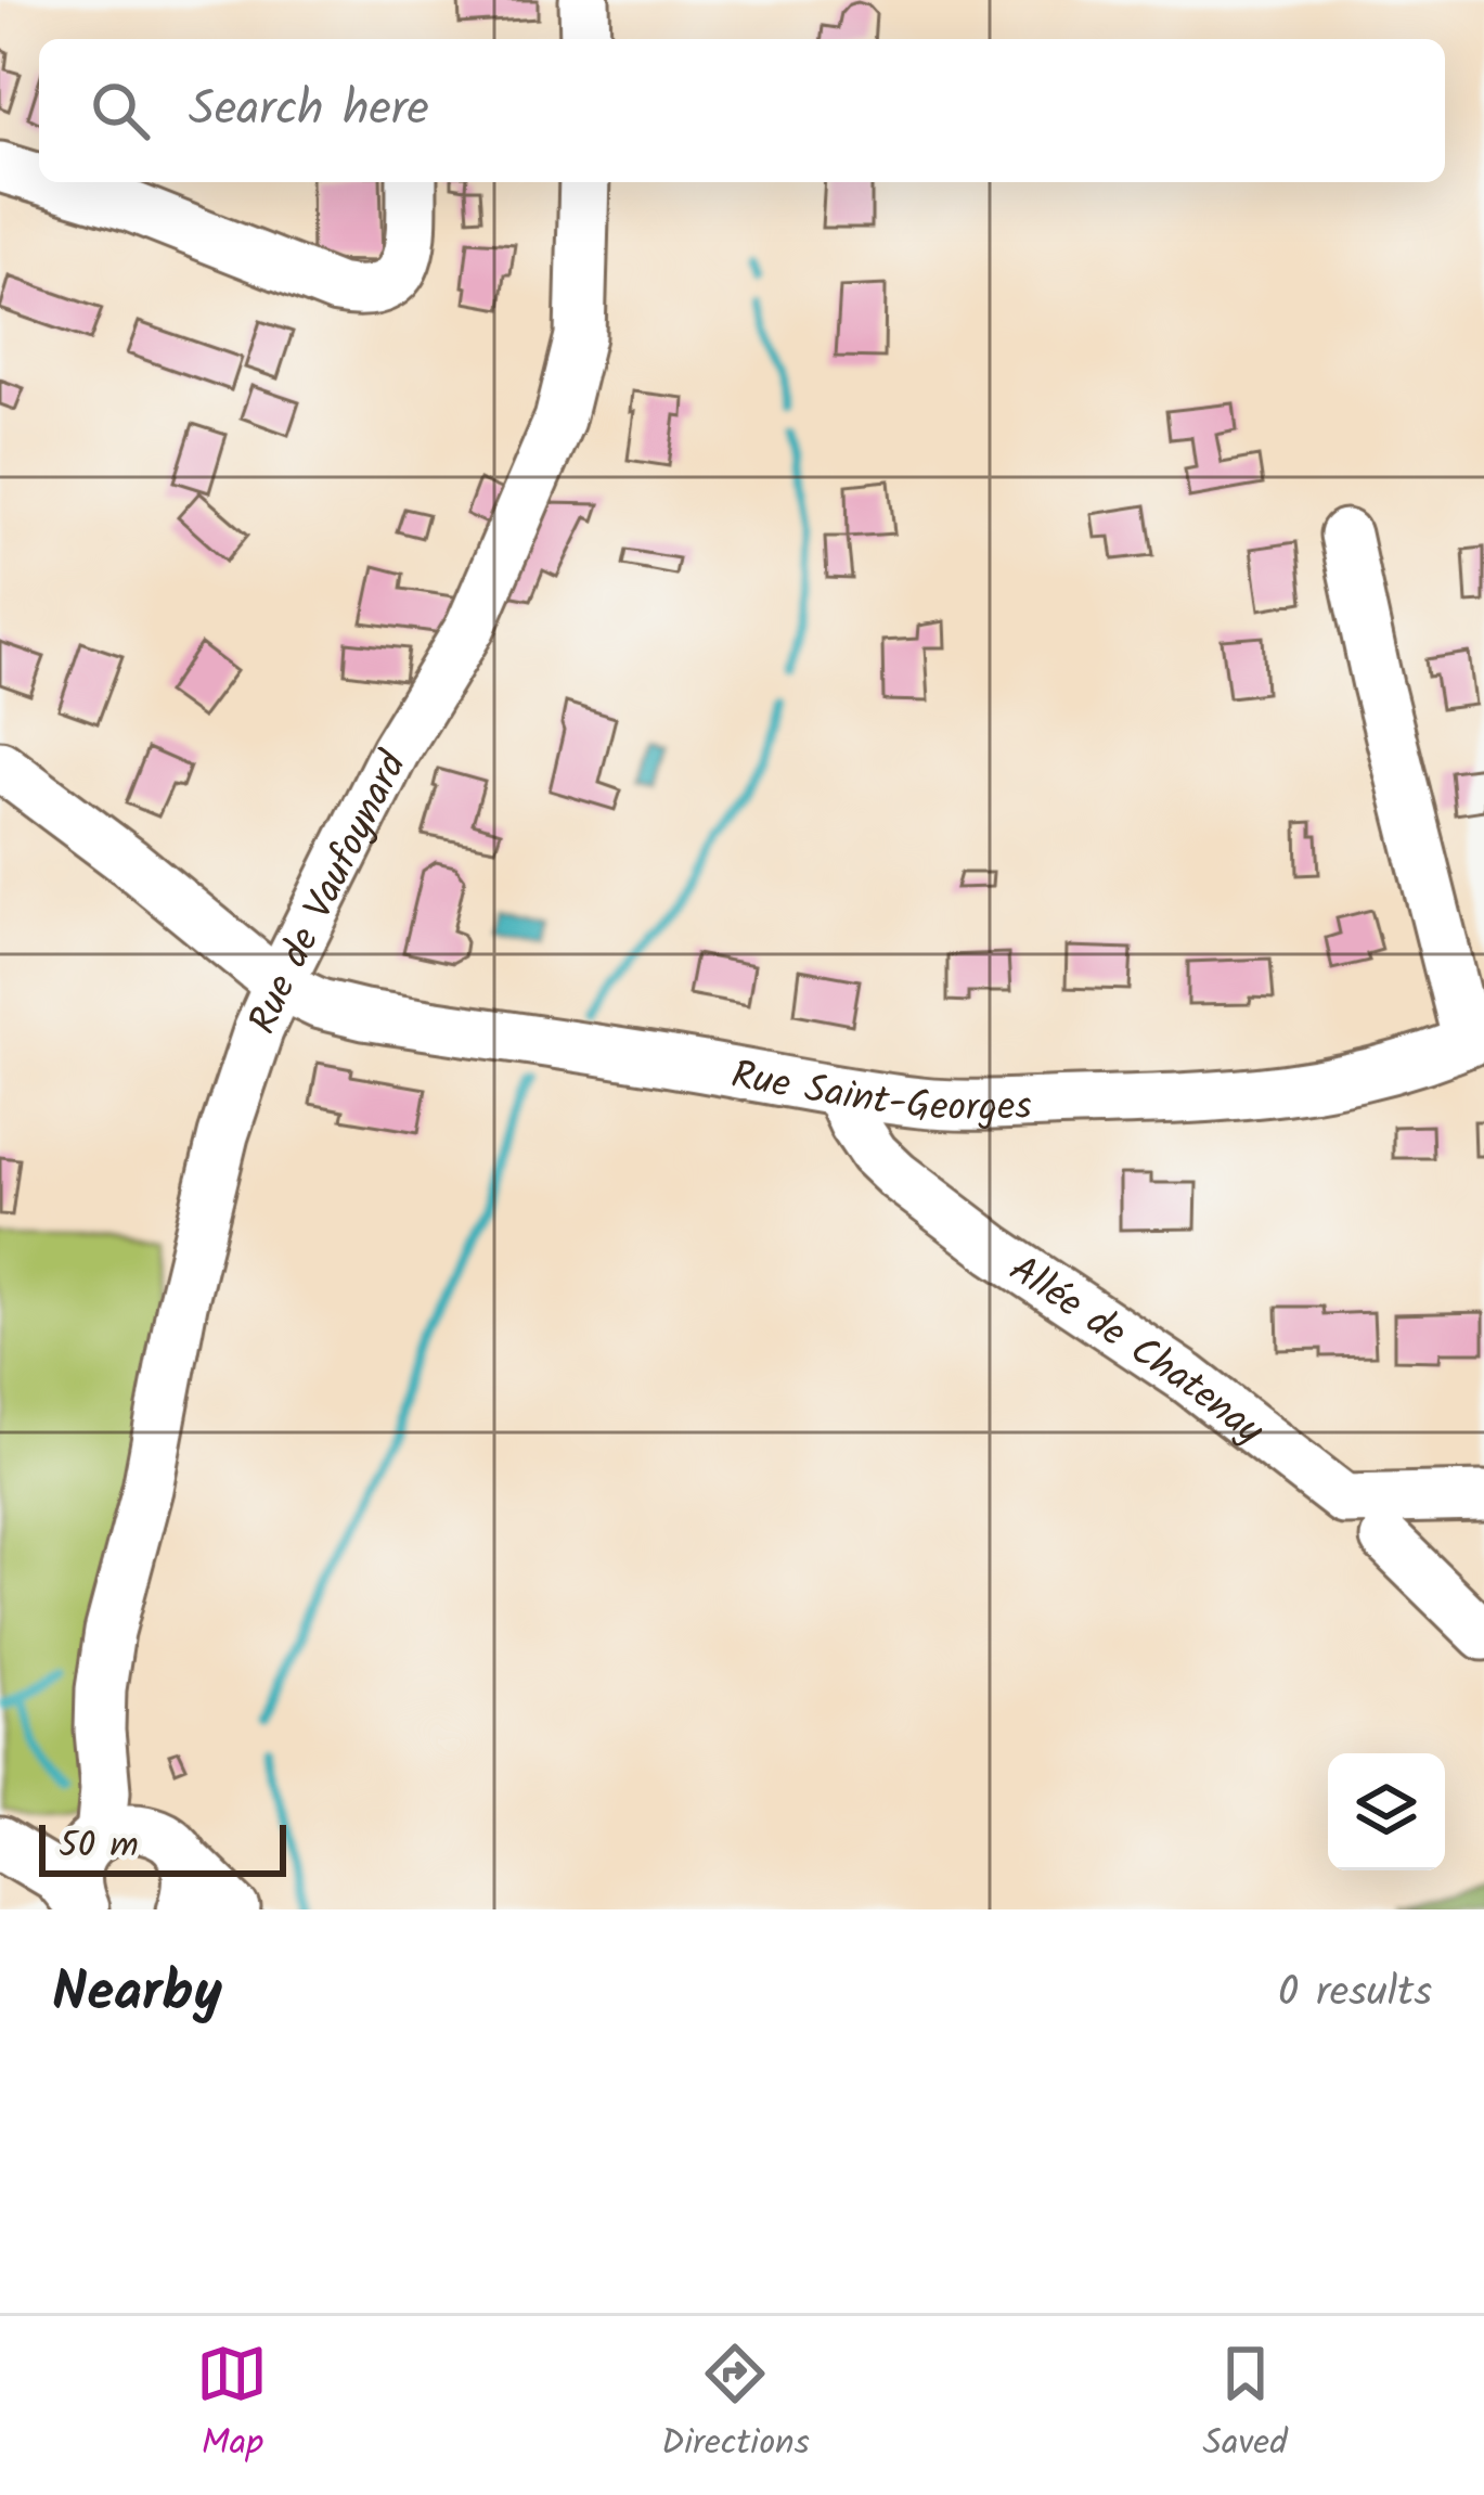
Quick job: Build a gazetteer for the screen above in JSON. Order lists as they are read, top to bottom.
{
  "streets": {
    "street": ["Rue de Vaufoynard", "Rue Saint-Georges", "Allée de Chatenay"]
  },
  "crossings": [
    ["Rue de Vaufoynard", "Rue Saint-Georges"],
    ["Rue Saint-Georges", "Allée de Chatenay"]
  ],
  "scale_bar": "50 m",
  "page": {
    "search": "Search here",
    "scale": "50 m",
    "heading": ["Nearby", "0 results"],
    "nav": ["Map", "Directions", "Saved"]
  }
}
